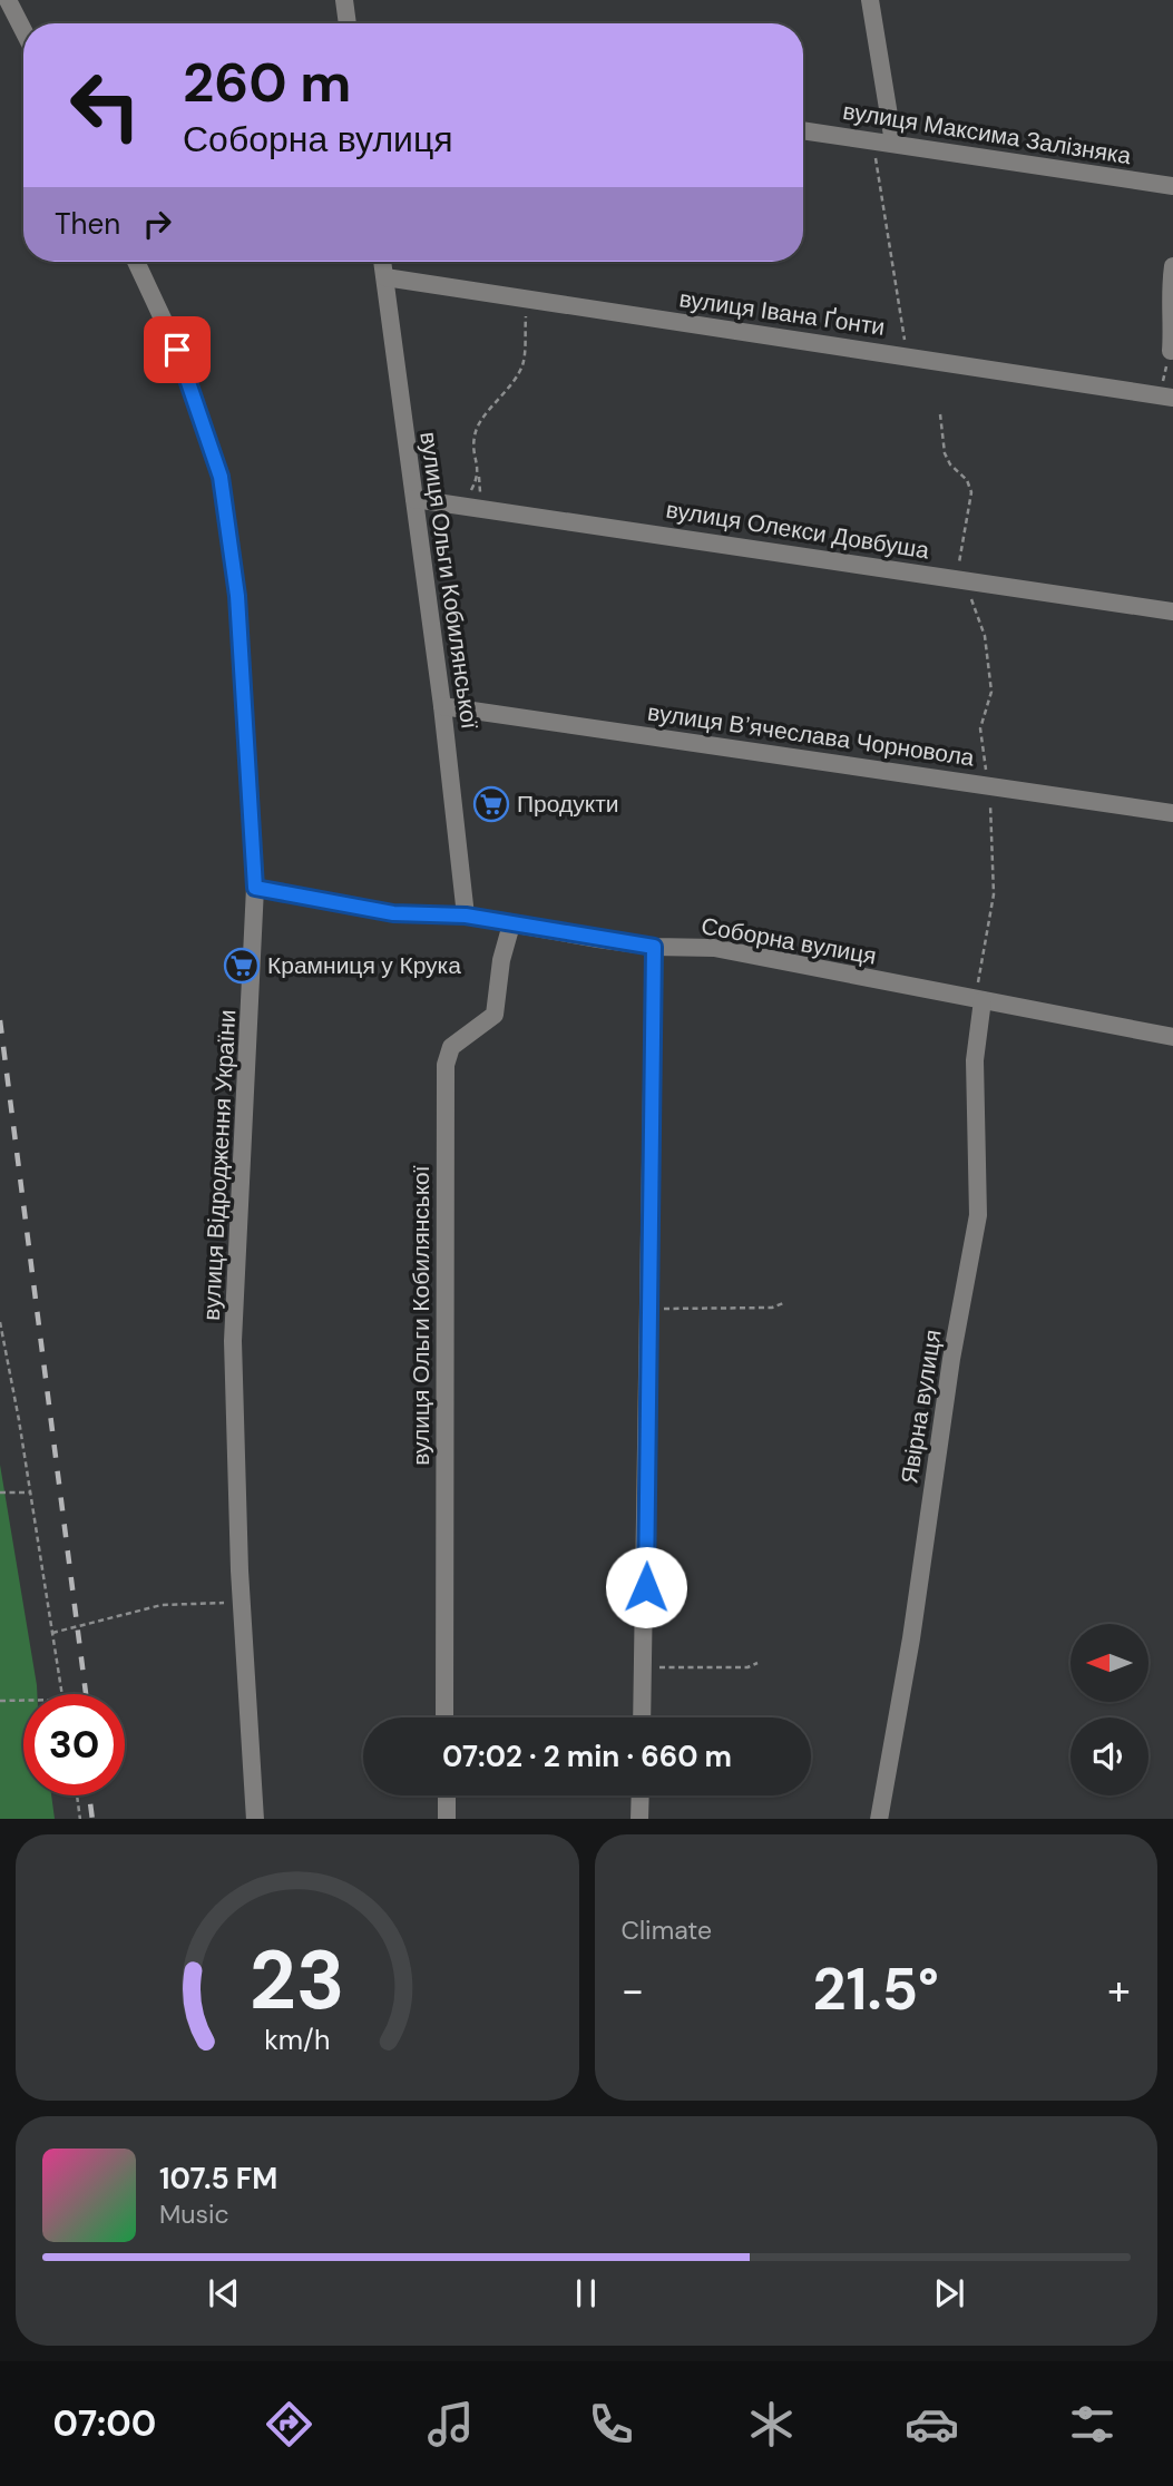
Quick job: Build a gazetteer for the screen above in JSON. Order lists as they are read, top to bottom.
{
  "streets": {
    "street": [
      "вулиця Максима Залізняка",
      "вулиця Івана Ґонти",
      "вулиця Олекси Довбуша",
      "вулиця Ольги Кобилянської",
      "вулиця Вʼячеслава Чорновола",
      "Соборна вулиця",
      "вулиця Відродження України",
      "Явірна вулиця"
    ]
  },
  "crossings": [
    ["вулиця Івана Ґонти", "вулиця Ольги Кобилянської"],
    ["вулиця Олекси Довбуша", "вулиця Ольги Кобилянської"],
    ["вулиця Ольги Кобилянської", "вулиця Вʼячеслава Чорновола"],
    ["вулиця Ольги Кобилянської", "Соборна вулиця"],
    ["Соборна вулиця", "вулиця Відродження України"],
    ["Соборна вулиця", "Явірна вулиця"]
  ],
  "places": {
    "supermarket": ["Продукти", "Крамниця у Крука"]
  },
  "north": "left",
  "page": {
    "turn": ["260 m", "Соборна вулиця"],
    "then": "Then",
    "limit": "30",
    "trip": "07:02 · 2 min · 660 m",
    "tile": "Climate",
    "heat": ["−", "21.5°", "+"],
    "song": ["107.5 FM", "Music"],
    "tabs": "07:00",
    "gauge": ["23", "km/h"]
  }
}
